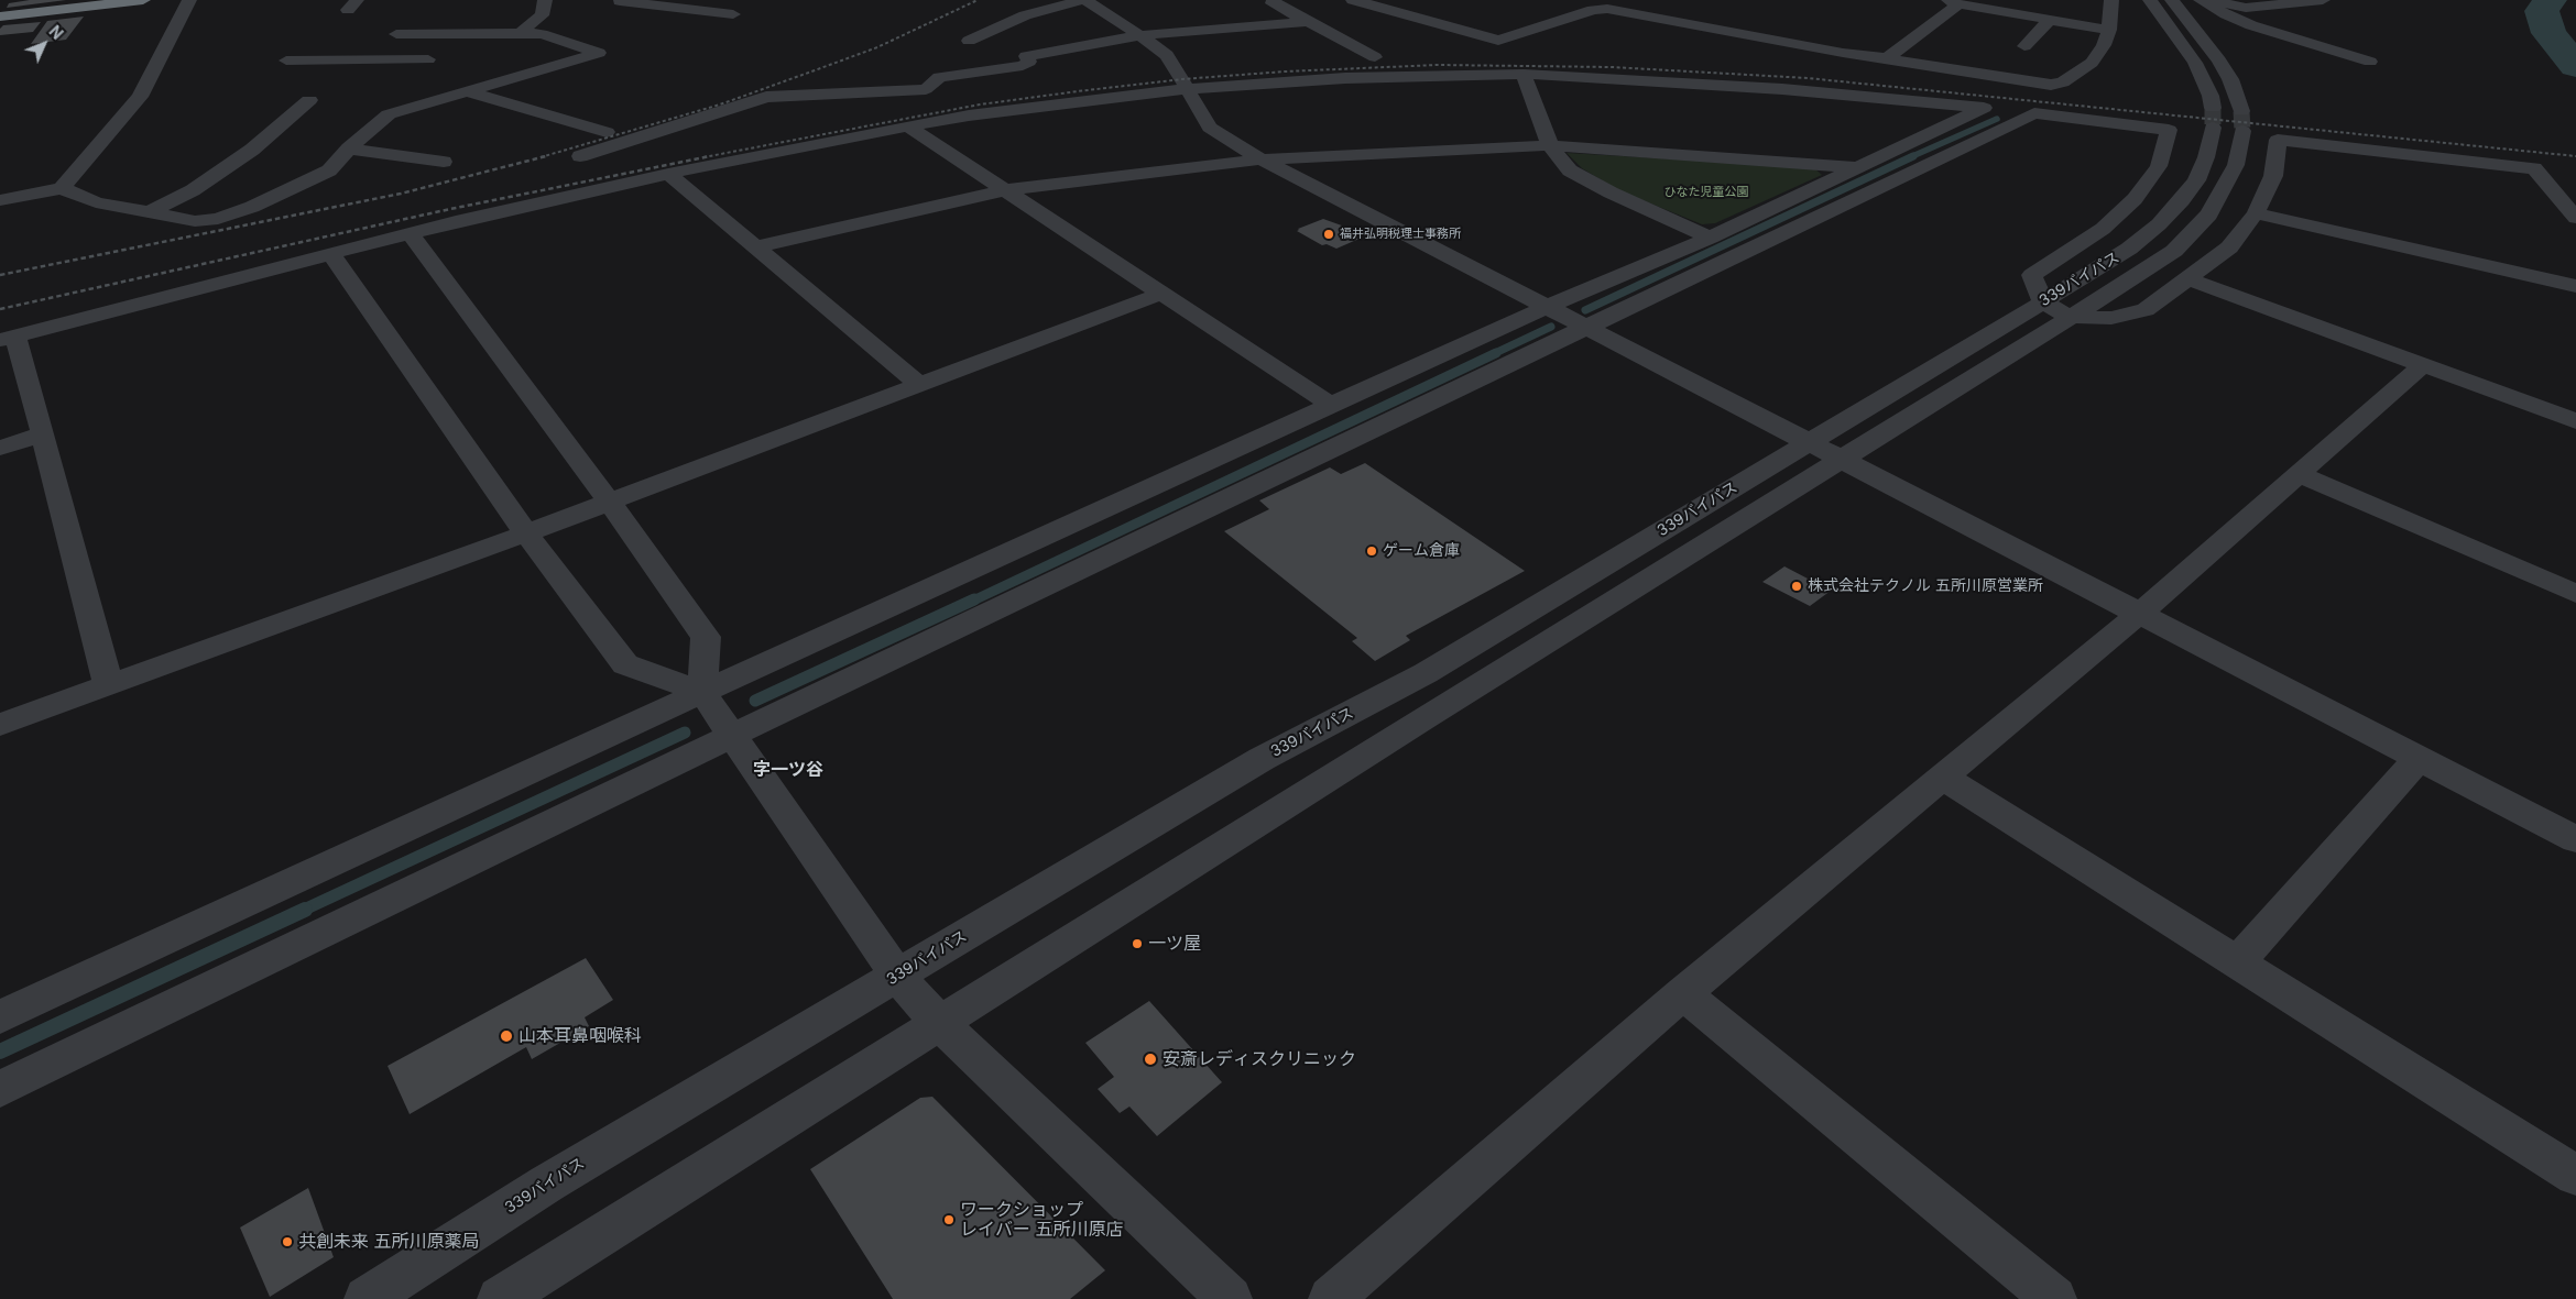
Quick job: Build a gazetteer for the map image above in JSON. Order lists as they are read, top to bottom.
{
  "streets": {
    "street": ["339バイパス"]
  },
  "districts": ["字一ツ谷"],
  "parks": ["ひなた児童公園"],
  "places": [
    "福井弘明税理士事務所",
    "ゲーム倉庫",
    "株式会社テクノル 五所川原営業所",
    "一ツ屋",
    "山本耳鼻咽喉科",
    "安斎レディスクリニック",
    "ワークショップ レイバー 五所川原店",
    "共創未来 五所川原薬局"
  ],
  "north": "top right"
}
